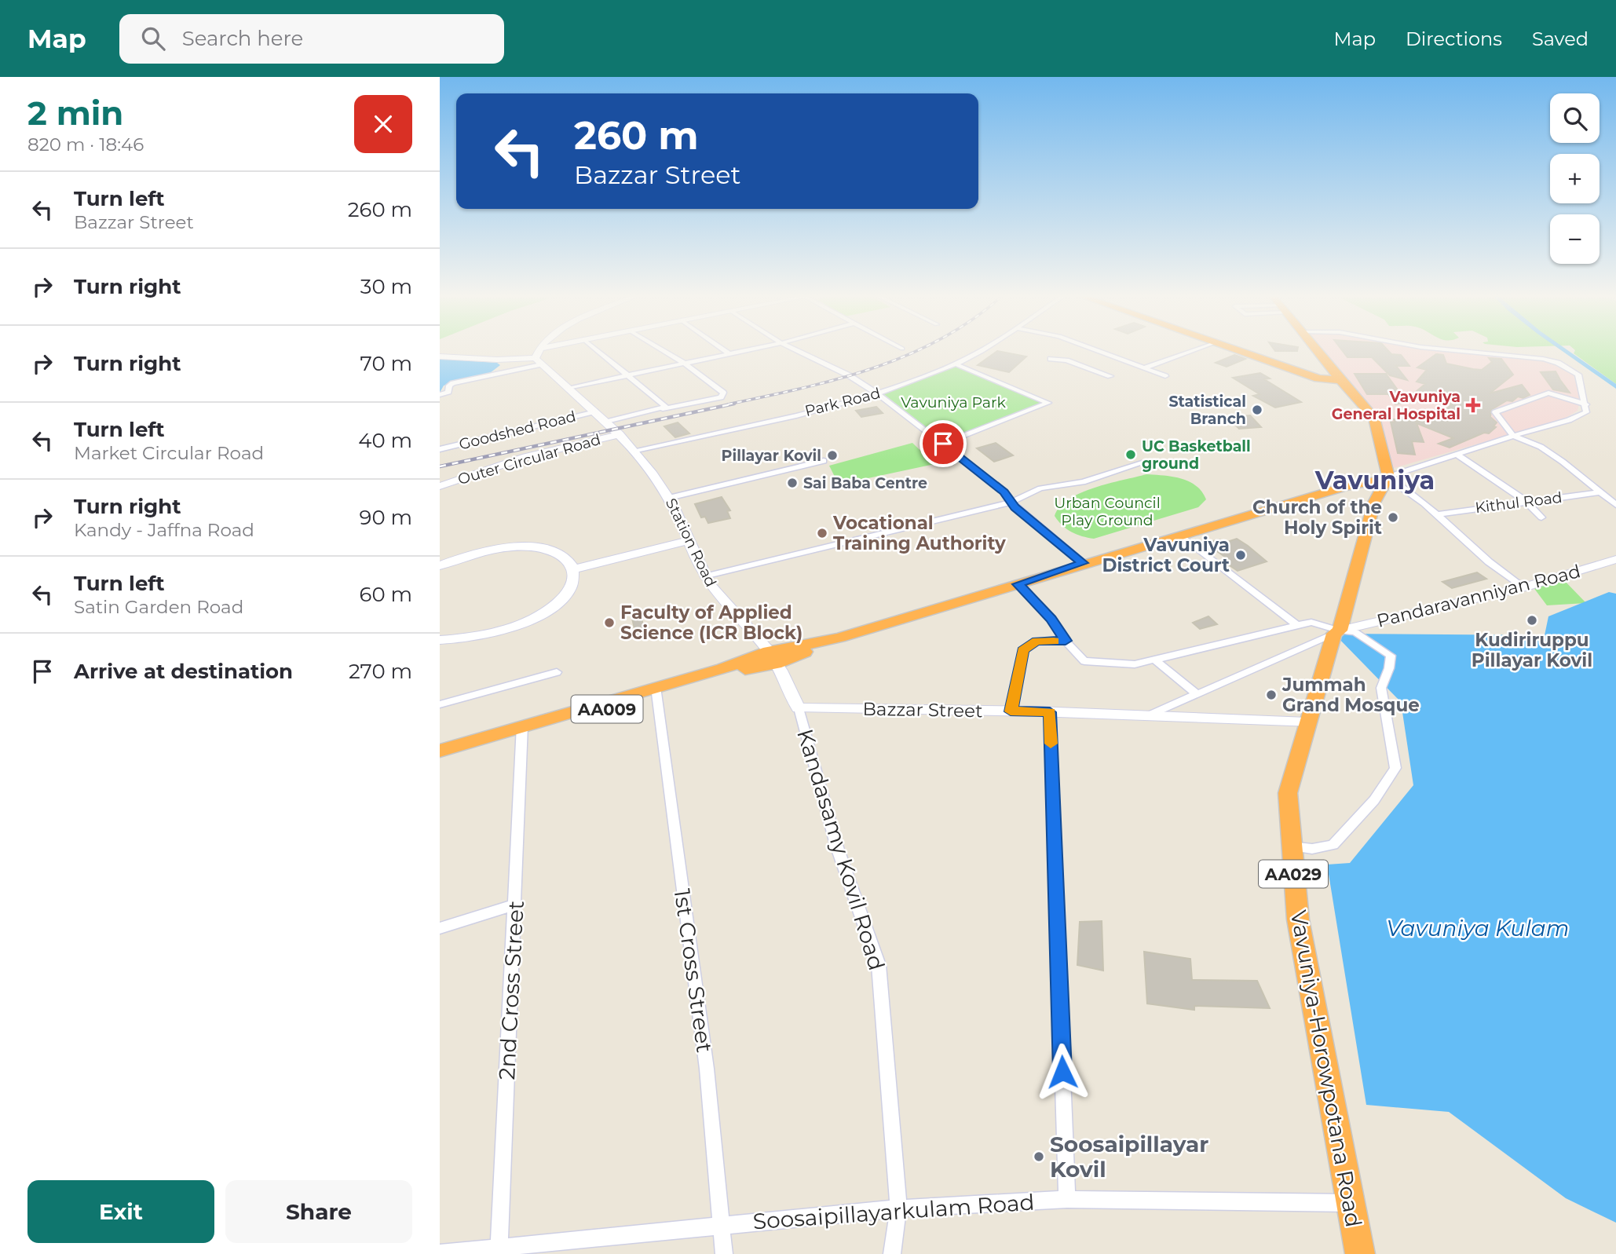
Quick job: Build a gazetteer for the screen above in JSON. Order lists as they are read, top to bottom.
{
  "streets": {
    "highway": ["AA009", "AA029", "Vavuniya-Horowpotana Road"],
    "main road": [
      "Outer Circular Road",
      "Station Road",
      "Pandaravanniyan Road",
      "Bazzar Street"
    ],
    "street": [
      "Park Road",
      "Goodshed Road",
      "Kithul Road",
      "Kandasamy Kovil Road",
      "1st Cross Street",
      "2nd Cross Street",
      "Soosaipillayarkulam Road"
    ]
  },
  "crossings": [
    ["Park Road", "Station Road"],
    ["Goodshed Road", "Station Road"],
    ["Outer Circular Road", "Station Road"],
    ["Station Road", "AA009"],
    ["Pandaravanniyan Road", "Vavuniya-Horowpotana Road"],
    ["AA009", "1st Cross Street"],
    ["AA009", "2nd Cross Street"],
    ["AA009", "Vavuniya-Horowpotana Road"],
    ["Bazzar Street", "Kandasamy Kovil Road"],
    ["Bazzar Street", "Vavuniya-Horowpotana Road"],
    ["Kandasamy Kovil Road", "Soosaipillayarkulam Road"],
    ["1st Cross Street", "Soosaipillayarkulam Road"],
    ["2nd Cross Street", "Soosaipillayarkulam Road"],
    ["Vavuniya-Horowpotana Road", "Soosaipillayarkulam Road"]
  ],
  "districts": ["Vavuniya"],
  "water": ["Vavuniya Kulam"],
  "parks": ["Vavuniya Park", "Urban Council Play Ground"],
  "places": {
    "health": ["Vavuniya General Hospital"],
    "other": [
      "Statistical Branch",
      "UC Basketball ground",
      "Pillayar Kovil",
      "Sai Baba Centre",
      "Church of the Holy Spirit",
      "Vocational Training Authority",
      "Vavuniya District Court",
      "Kudiriruppu Pillayar Kovil",
      "Faculty of Applied Science (ICR Block)",
      "Jummah Grand Mosque",
      "Soosaipillayar Kovil"
    ]
  },
  "page": {
    "header": "Map",
    "search": "Search here",
    "nav": ["Map", "Directions", "Saved"],
    "heading": ["2 min", "820 m · 18:46"],
    "map_buttons": ["+", "−"],
    "turn": ["260 m", "Bazzar Street"],
    "list": [
      {
        "name": "Turn left",
        "note": "Bazzar Street",
        "value": "260 m"
      },
      {
        "name": "Turn right",
        "value": "30 m"
      },
      {
        "name": "Turn right",
        "value": "70 m"
      },
      {
        "name": "Turn left",
        "note": "Market Circular Road",
        "value": "40 m"
      },
      {
        "name": "Turn right",
        "note": "Kandy - Jaffna Road",
        "value": "90 m"
      },
      {
        "name": "Turn left",
        "note": "Satin Garden Road",
        "value": "60 m"
      },
      {
        "name": "Arrive at destination",
        "value": "270 m"
      }
    ],
    "buttons": ["Exit", "Share"]
  }
}
